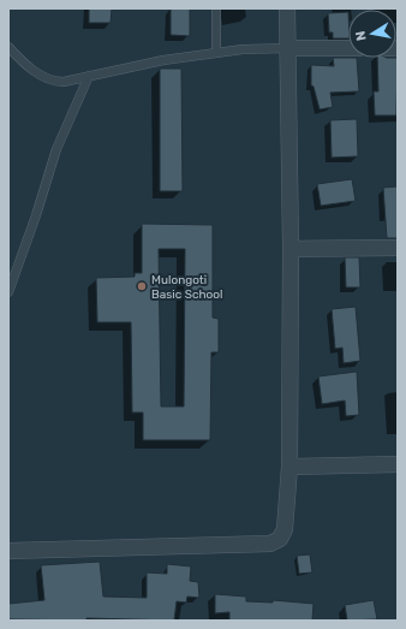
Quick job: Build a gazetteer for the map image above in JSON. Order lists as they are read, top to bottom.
{
  "places": ["Mulongoti Basic School"],
  "north": "left"
}
